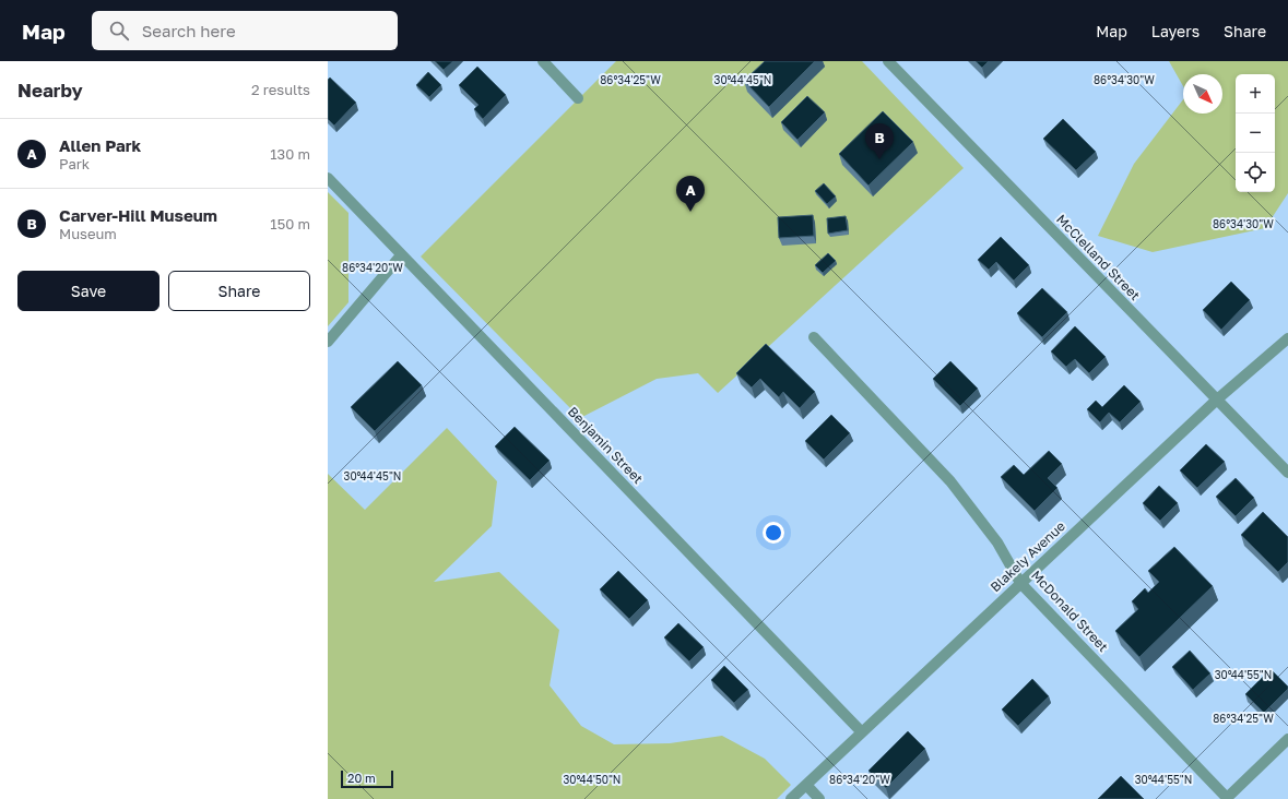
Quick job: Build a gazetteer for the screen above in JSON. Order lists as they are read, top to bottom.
{
  "streets": {
    "street": [
      "McClelland Street",
      "Benjamin Street",
      "Blakely Avenue",
      "McDonald Street"
    ]
  },
  "crossings": [
    ["McClelland Street", "Blakely Avenue"],
    ["Benjamin Street", "Blakely Avenue"],
    ["Blakely Avenue", "McDonald Street"]
  ],
  "scale_bar": "20 m",
  "north": "bottom right",
  "page": {
    "header": "Map",
    "search": "Search here",
    "nav": ["Map", "Layers", "Share"],
    "heading": ["Nearby", "2 results"],
    "map_buttons": ["+", "−"],
    "list": [
      {
        "mark": "A",
        "name": "Allen Park",
        "note": "Park",
        "value": "130 m"
      },
      {
        "mark": "B",
        "name": "Carver-Hill Museum",
        "note": "Museum",
        "value": "150 m"
      }
    ],
    "pins": ["B", "A"],
    "buttons": ["Save", "Share"],
    "scale": "20 m"
  },
  "coordinates": [
    "86°34'25\"W",
    "30°44'45\"N",
    "86°34'30\"W",
    "86°34'20\"W",
    "30°44'55\"N",
    "30°44'50\"N"
  ]
}
